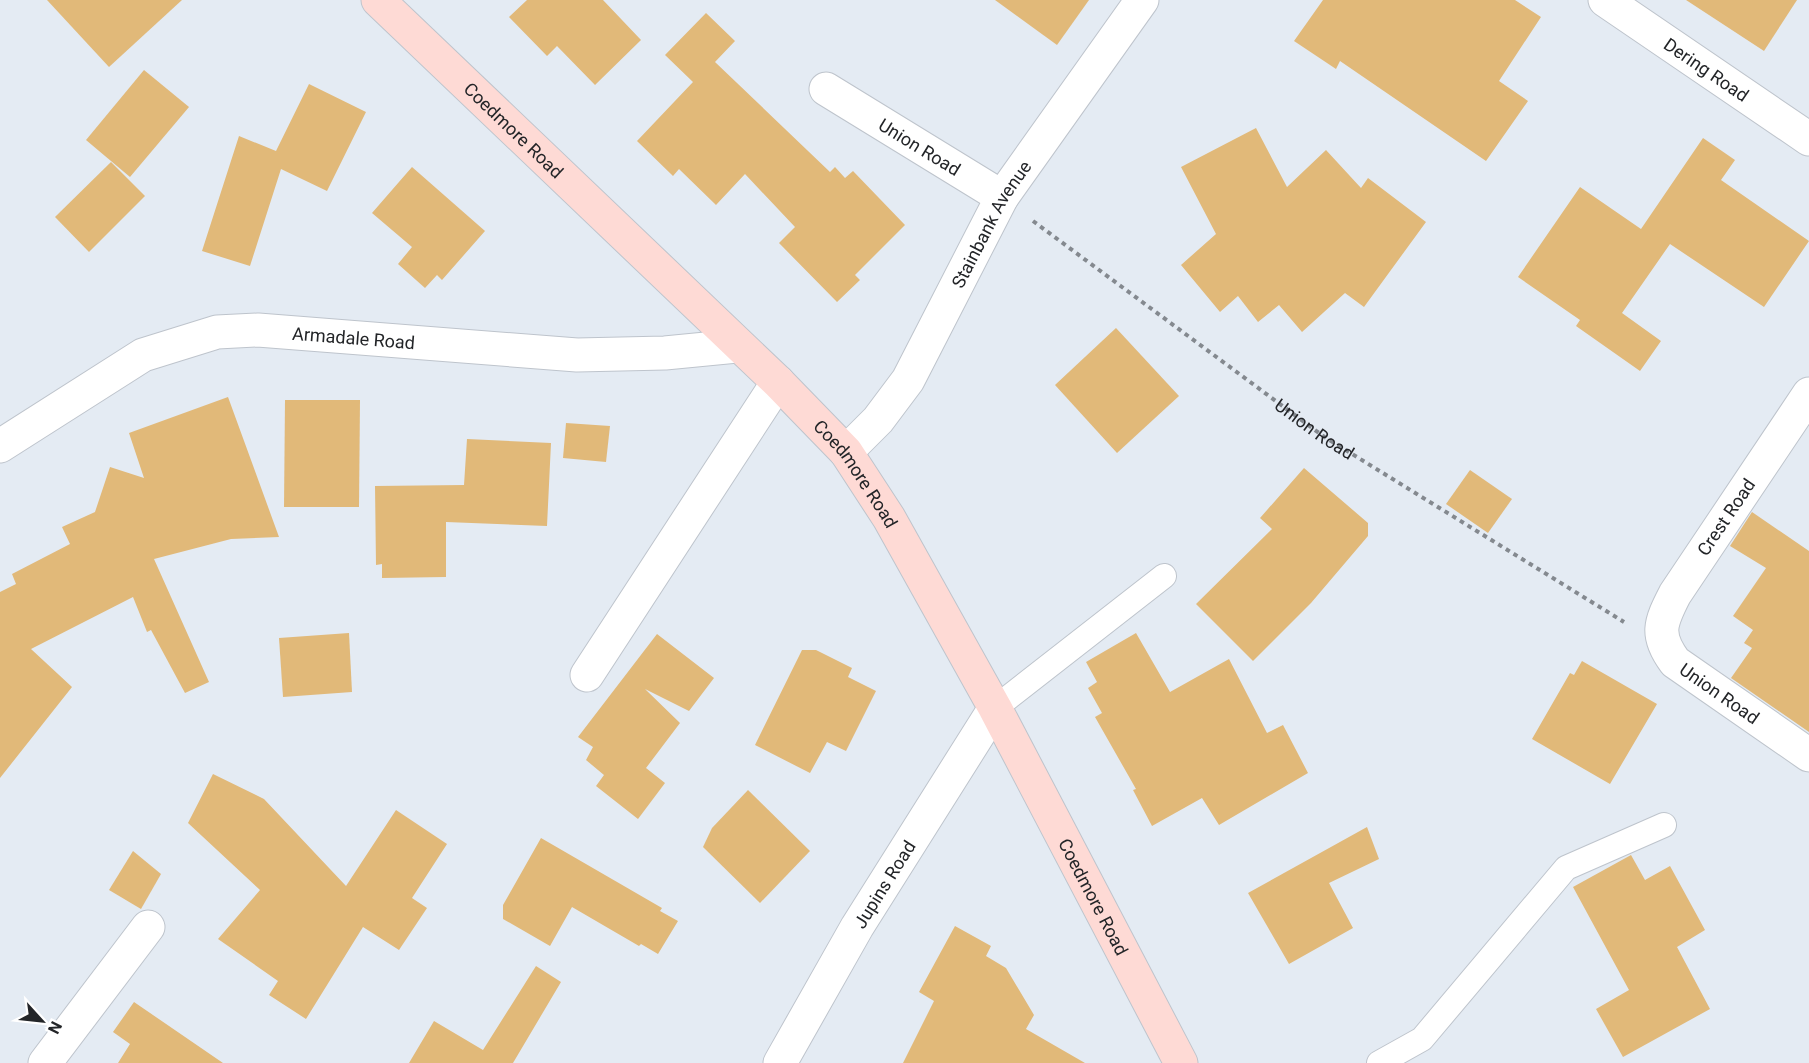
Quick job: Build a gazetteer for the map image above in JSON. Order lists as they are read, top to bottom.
{
  "streets": {
    "street": [
      "Dering Road",
      "Coedmore Road",
      "Union Road",
      "Stainbank Avenue",
      "Armadale Road",
      "Crest Road",
      "Jupins Road"
    ]
  },
  "crossings": [
    ["Coedmore Road", "Stainbank Avenue"],
    ["Coedmore Road", "Armadale Road"],
    ["Coedmore Road", "Jupins Road"],
    ["Union Road", "Stainbank Avenue"],
    ["Union Road", "Crest Road"]
  ],
  "north": "bottom right"
}
